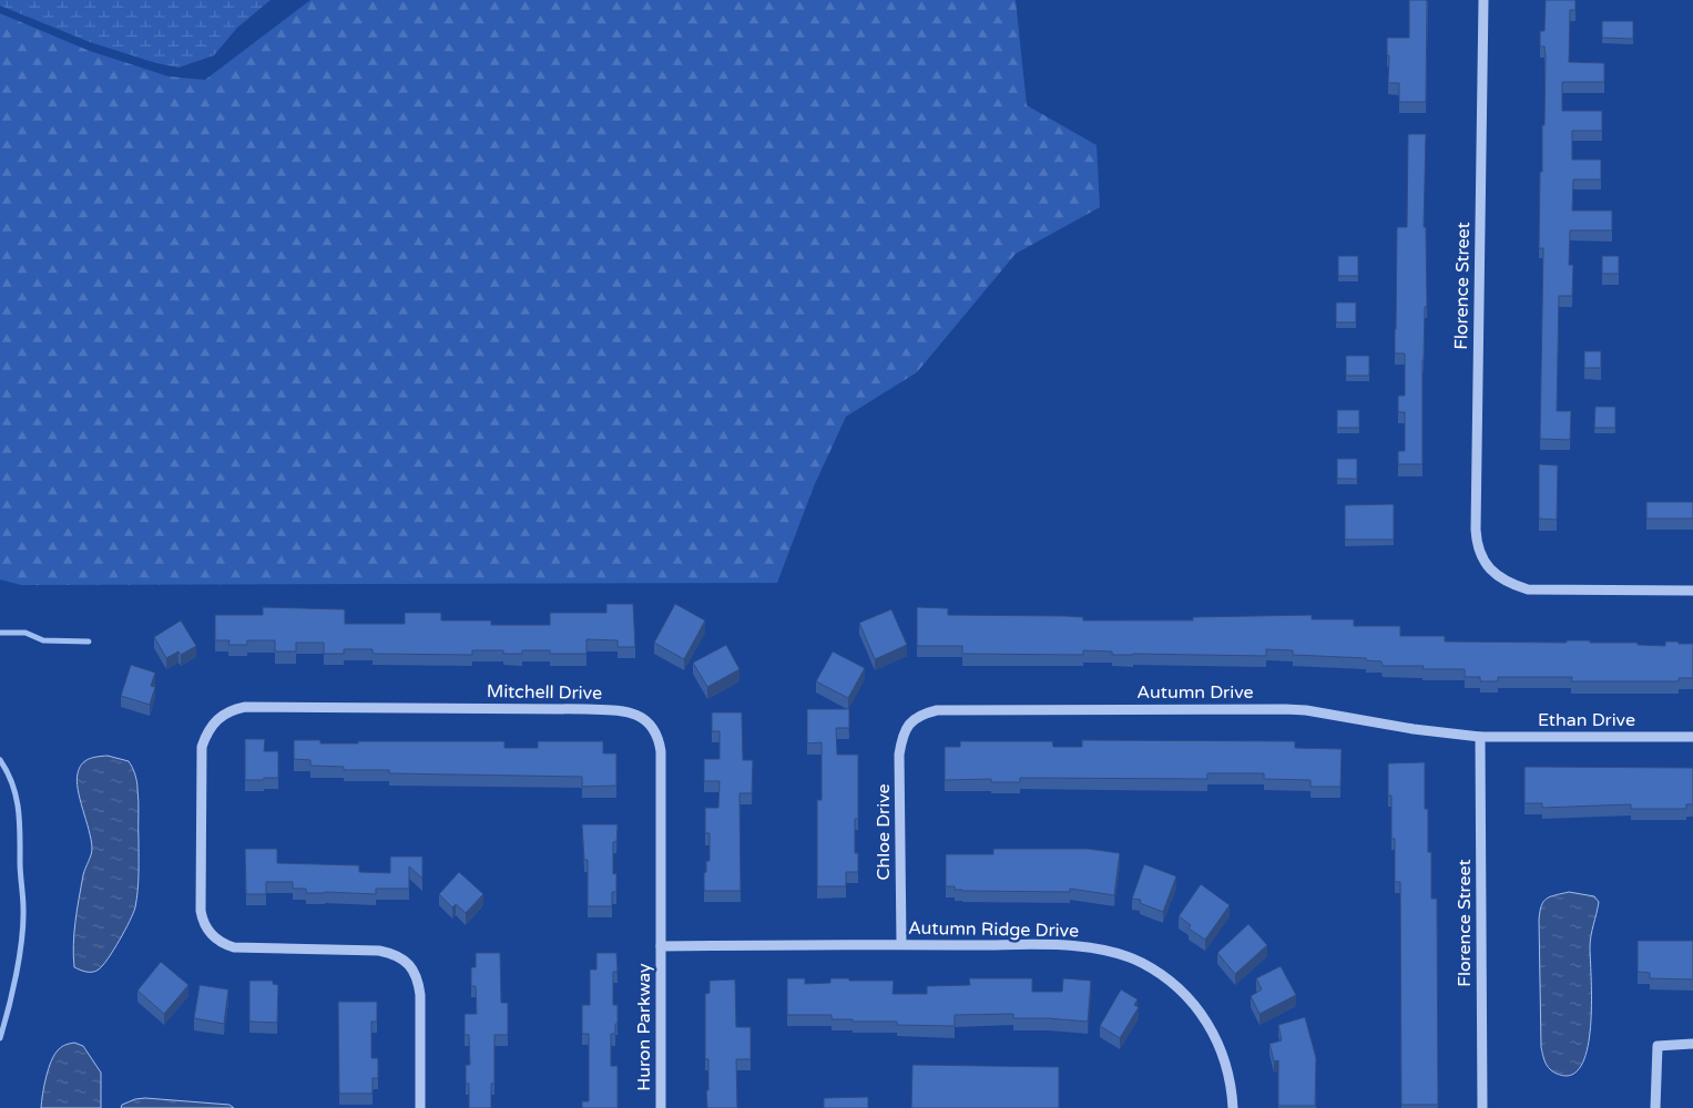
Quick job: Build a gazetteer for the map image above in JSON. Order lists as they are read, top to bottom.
{
  "streets": {
    "street": [
      "Florence Street",
      "Mitchell Drive",
      "Autumn Drive",
      "Ethan Drive",
      "Chloe Drive",
      "Autumn Ridge Drive",
      "Huron Parkway"
    ]
  },
  "crossings": [
    ["Florence Street", "Autumn Drive"],
    ["Florence Street", "Ethan Drive"],
    ["Mitchell Drive", "Autumn Ridge Drive"],
    ["Mitchell Drive", "Huron Parkway"],
    ["Autumn Drive", "Ethan Drive"],
    ["Autumn Drive", "Chloe Drive"],
    ["Chloe Drive", "Autumn Ridge Drive"],
    ["Autumn Ridge Drive", "Huron Parkway"]
  ]
}
